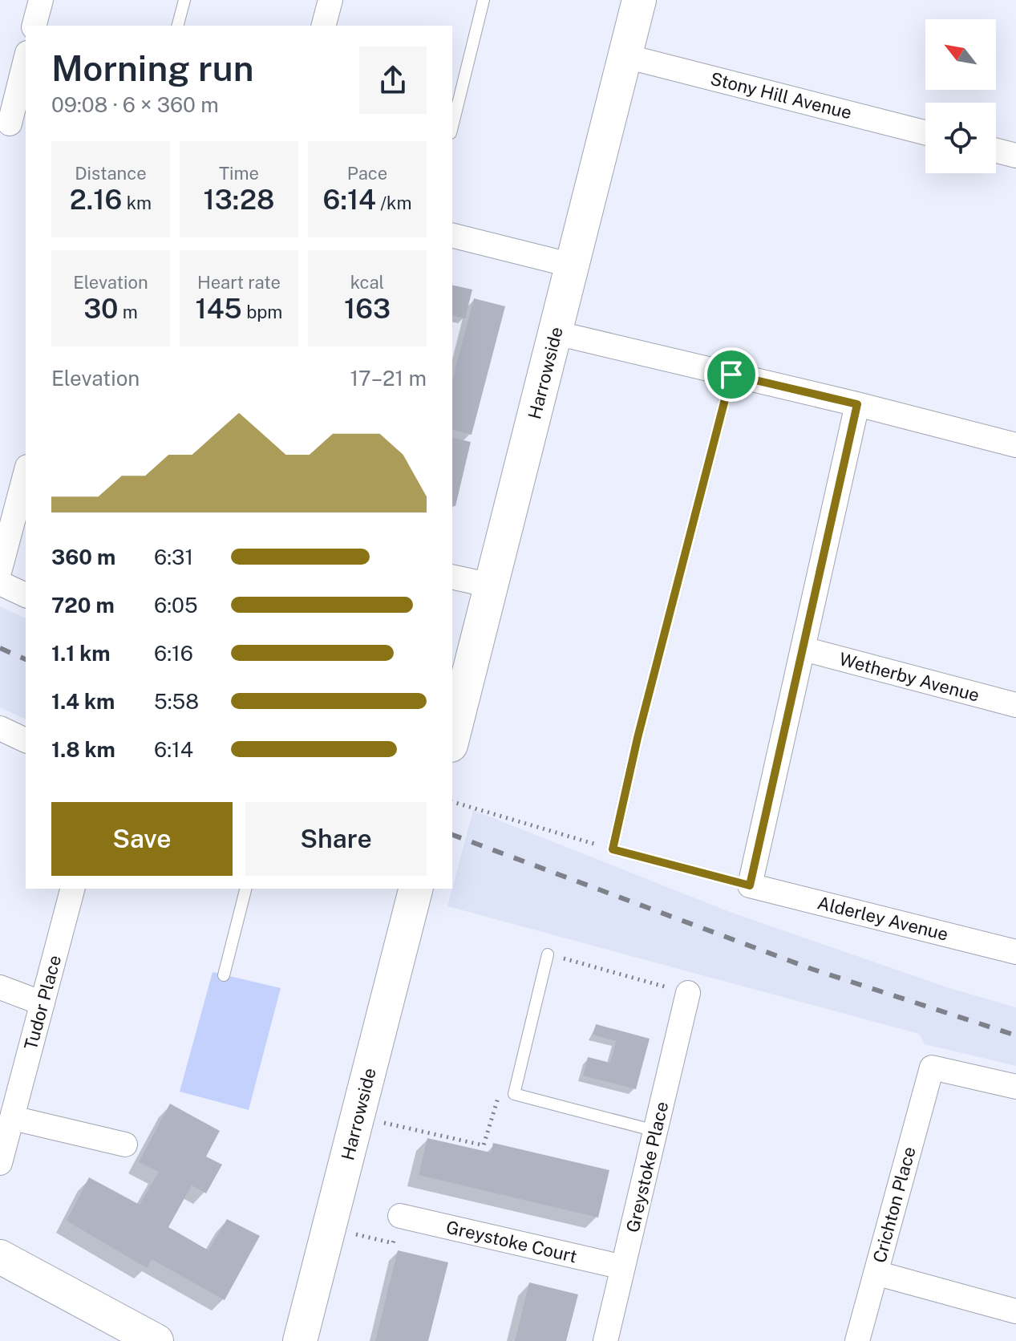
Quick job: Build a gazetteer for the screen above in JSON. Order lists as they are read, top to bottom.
{
  "streets": {
    "street": [
      "Stony Hill Avenue",
      "Harrowside",
      "Wetherby Avenue",
      "Alderley Avenue",
      "Tudor Place",
      "Greystoke Place",
      "Crichton Place",
      "Greystoke Court"
    ]
  },
  "crossings": [
    ["Stony Hill Avenue", "Harrowside"],
    ["Greystoke Place", "Greystoke Court"]
  ],
  "north": "top left",
  "page": {
    "heading": ["Morning run", "09:08 · 6 × 360 m"],
    "stats": [
      ["Distance", "2.16 km"],
      ["Time", "13:28"],
      ["Pace", "6:14 /km"],
      ["Elevation", "30 m"],
      ["Heart rate", "145 bpm"],
      ["kcal", "163"]
    ],
    "chart": ["Elevation", "17–21 m"],
    "list": [
      {
        "name": "360 m",
        "note": "6:31"
      },
      {
        "name": "720 m",
        "note": "6:05"
      },
      {
        "name": "1.1 km",
        "note": "6:16"
      },
      {
        "name": "1.4 km",
        "note": "5:58"
      },
      {
        "name": "1.8 km",
        "note": "6:14"
      }
    ],
    "buttons": ["Save", "Share"]
  }
}
